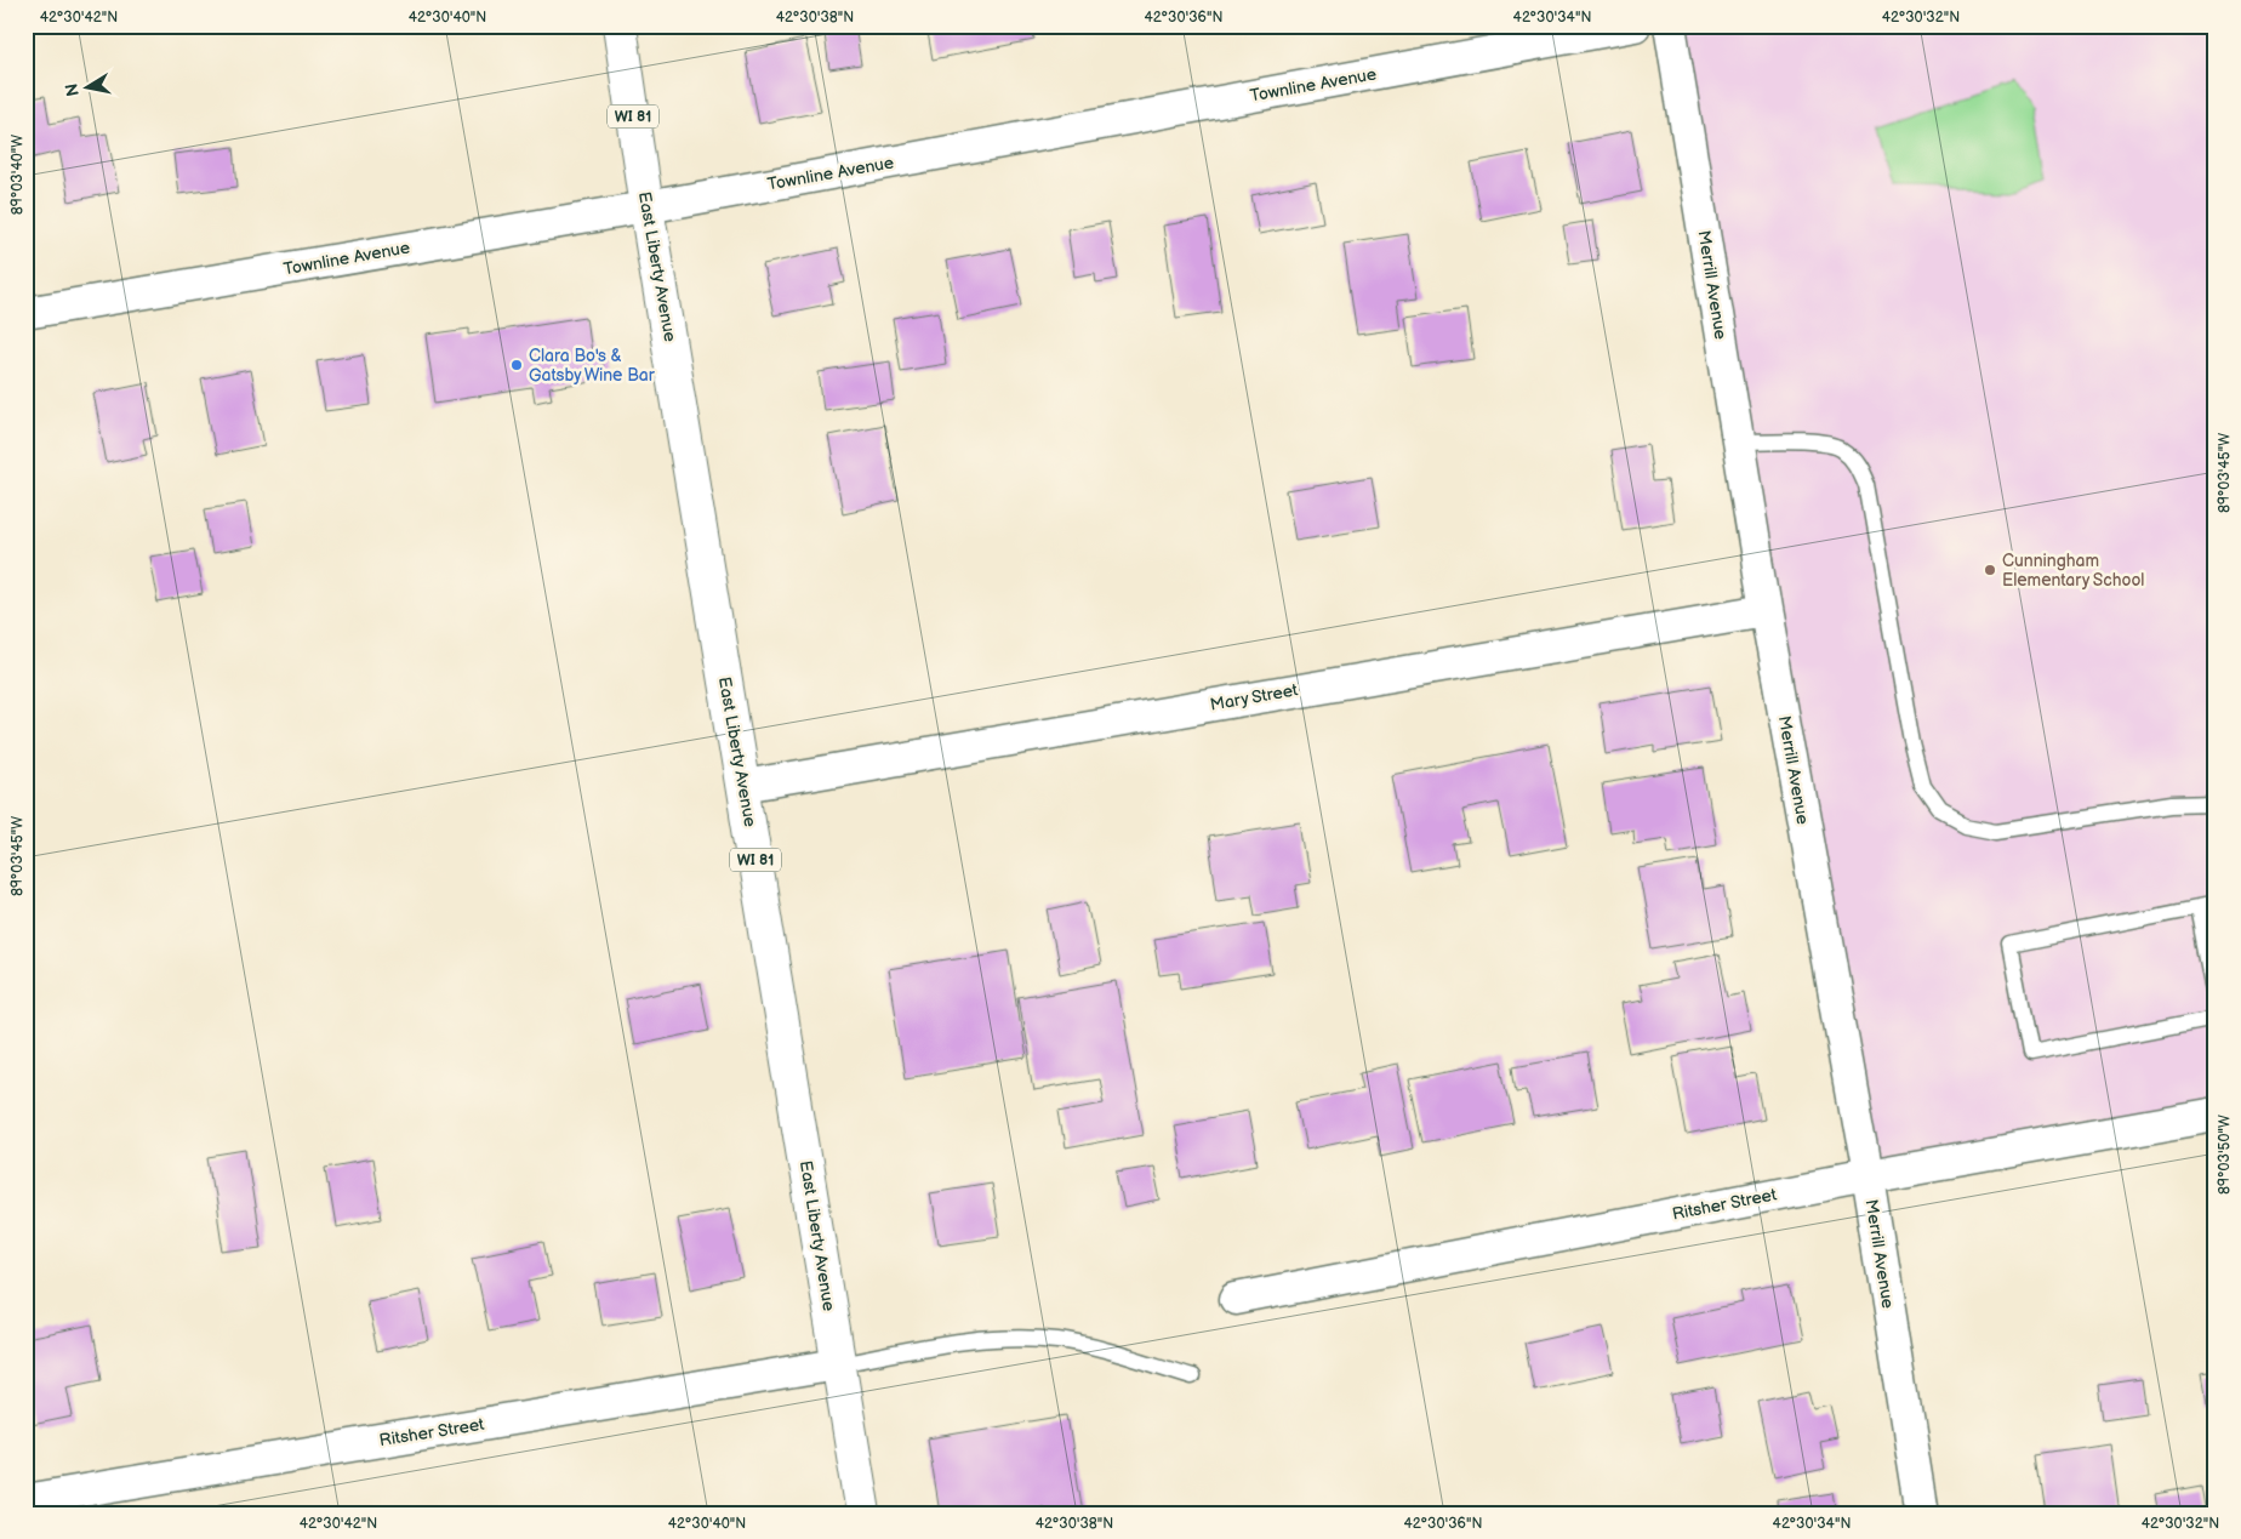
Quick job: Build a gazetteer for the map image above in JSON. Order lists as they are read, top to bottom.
{
  "streets": {
    "main road": ["WI 81", "East Liberty Avenue"],
    "street": [
      "Townline Avenue",
      "Merrill Avenue",
      "Mary Street",
      "Ritsher Street"
    ]
  },
  "crossings": [
    ["Townline Avenue", "East Liberty Avenue"],
    ["East Liberty Avenue", "Mary Street"],
    ["East Liberty Avenue", "Ritsher Street"],
    ["Merrill Avenue", "Mary Street"],
    ["Merrill Avenue", "Ritsher Street"]
  ],
  "places": ["Clara Bo's & Gatsby Wine Bar", "Cunningham Elementary School"],
  "north": "left",
  "coordinates": [
    "42°30'42\"N",
    "42°30'40\"N",
    "42°30'38\"N",
    "42°30'36\"N",
    "42°30'34\"N",
    "42°30'32\"N",
    "89°03'40\"W",
    "89°03'45\"W",
    "89°03'50\"W"
  ]
}
